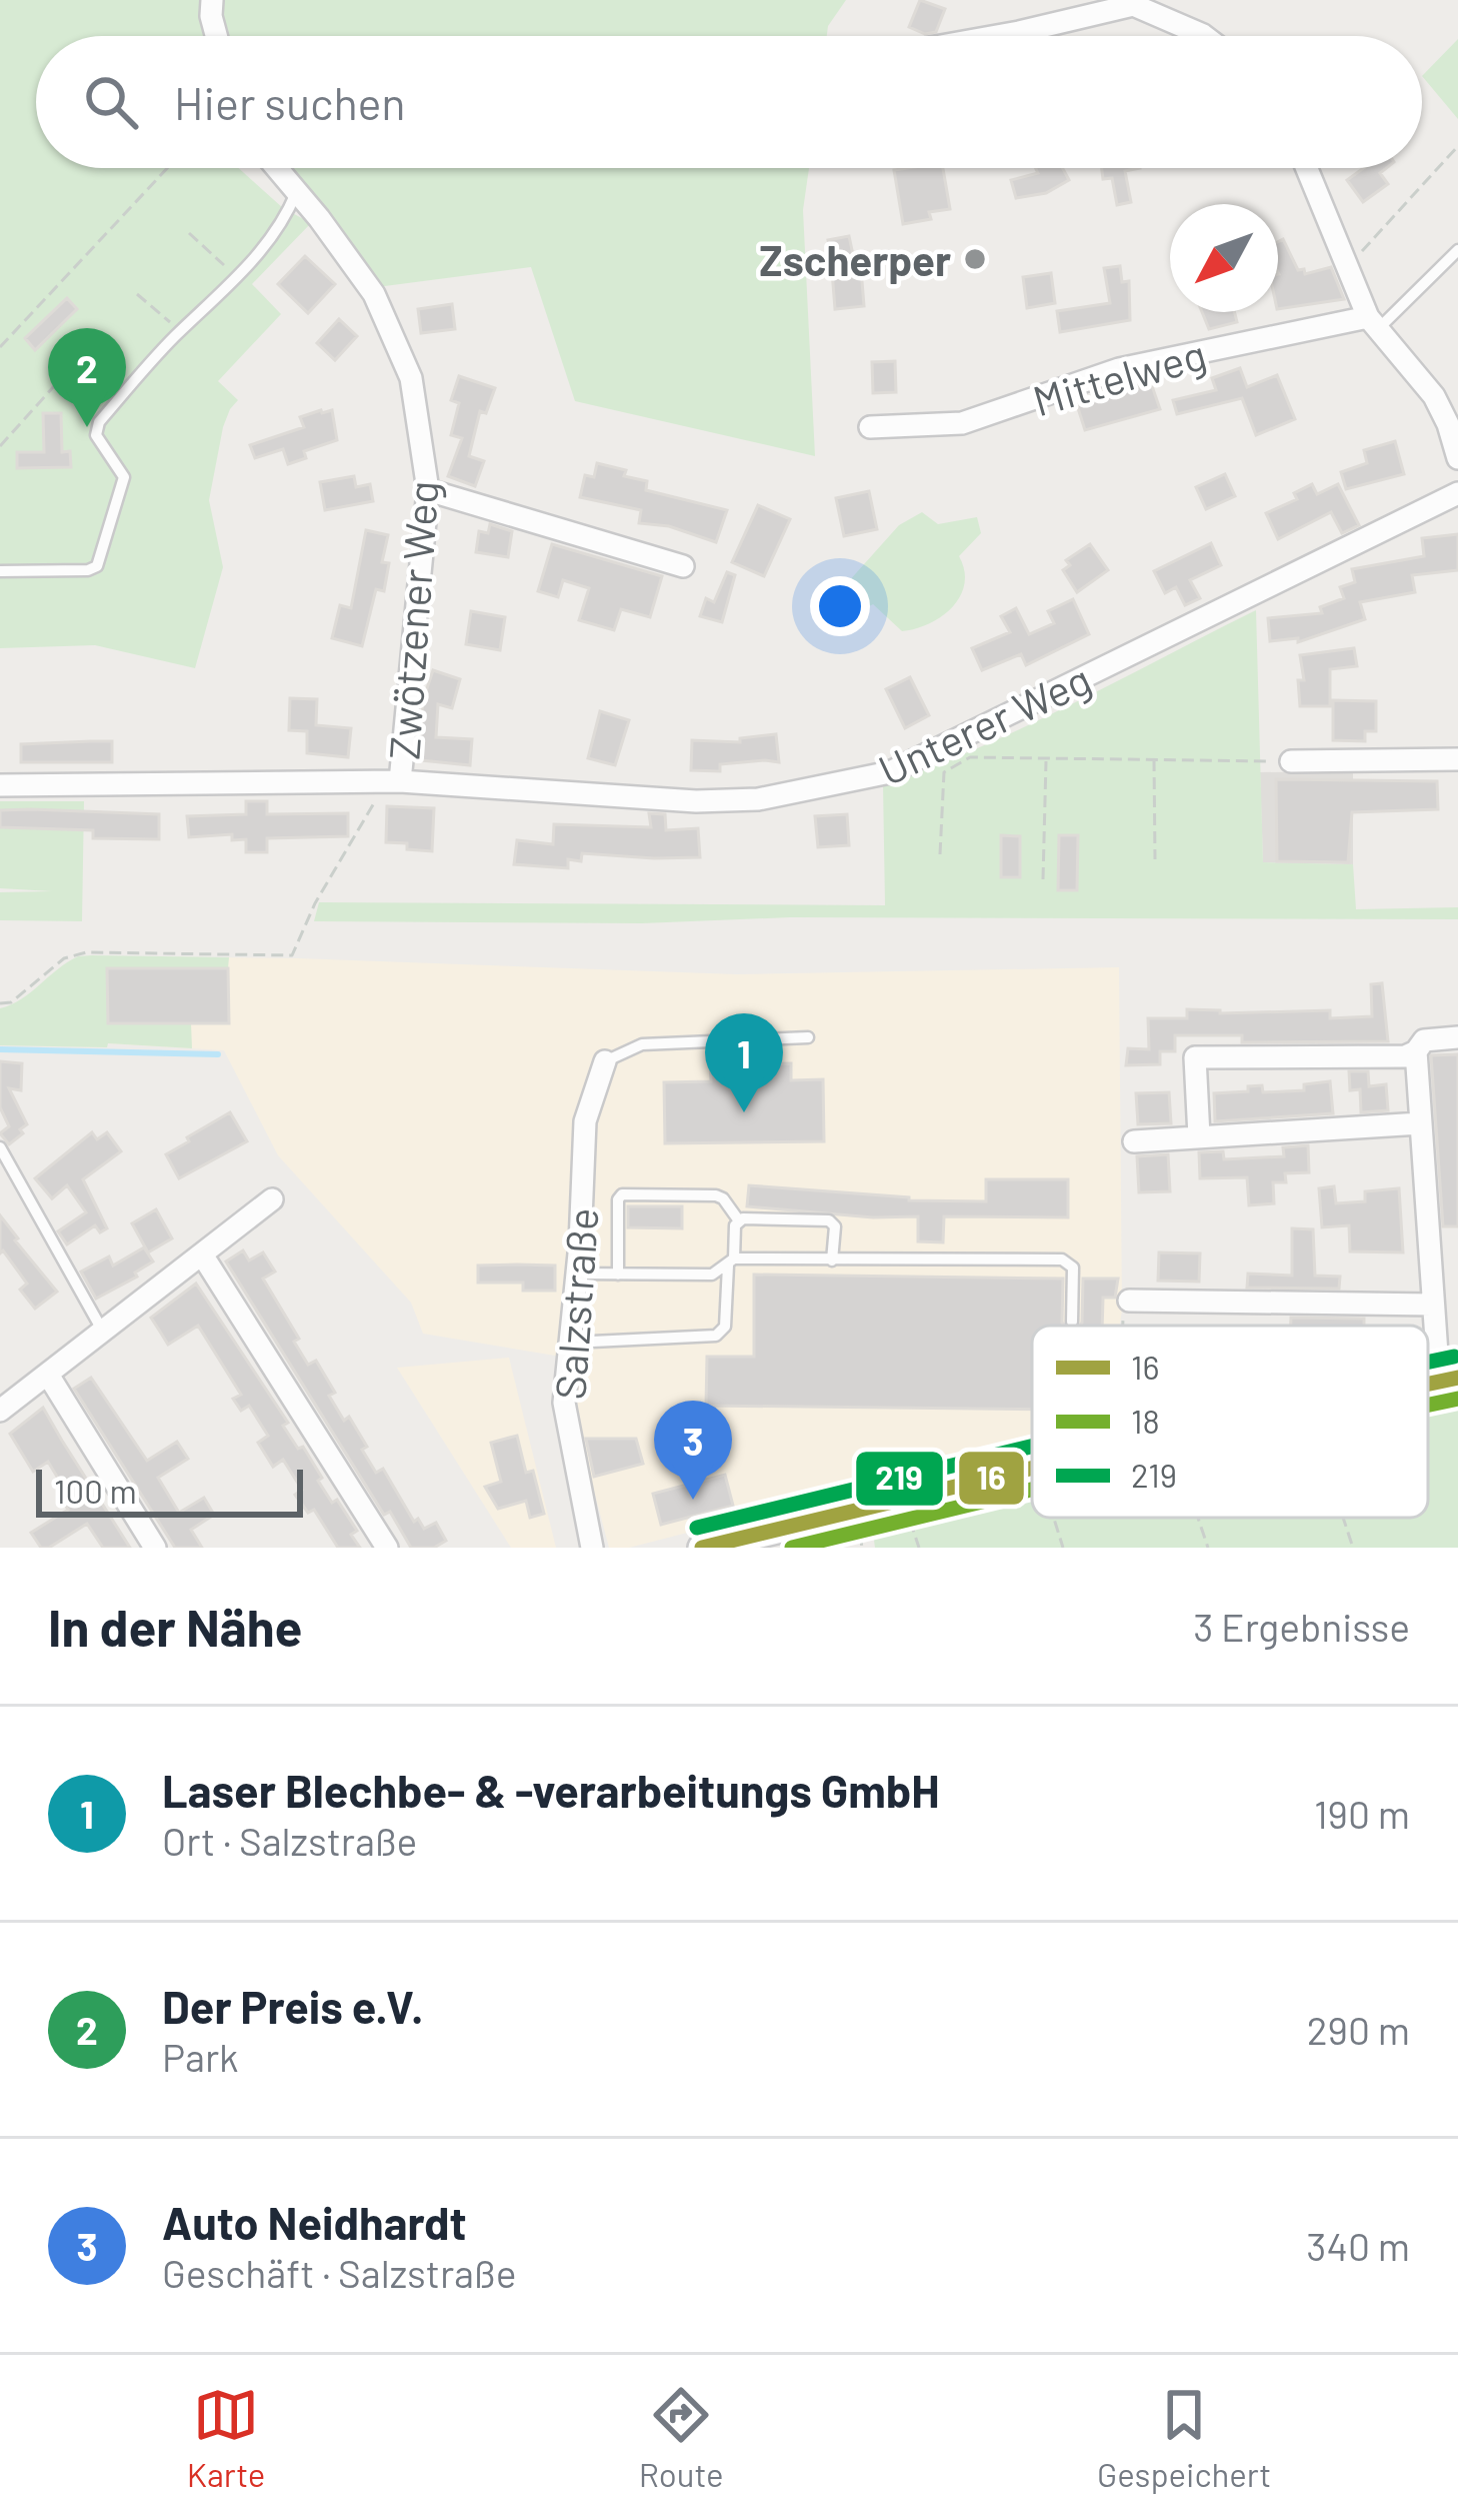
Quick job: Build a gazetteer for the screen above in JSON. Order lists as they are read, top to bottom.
{
  "streets": {
    "street": [
      "Mittelweg",
      "Zwötzener Weg",
      "Unterer Weg",
      "Salzstraße"
    ]
  },
  "crossings": [
    ["Zwötzener Weg", "Unterer Weg"]
  ],
  "places": ["Zscherper"],
  "lines": ["transit line 219", "transit line 16", "transit line 18"],
  "legend": ["16", "18", "219"],
  "scale_bar": "100 m",
  "north": "bottom left",
  "page": {
    "search": "Hier suchen",
    "pins": ["2", "1", "3"],
    "scale": "100 m",
    "heading": ["In der Nähe", "3 Ergebnisse"],
    "list": [
      {
        "mark": "1",
        "name": "Laser Blechbe- & -verarbeitungs GmbH",
        "note": "Ort · Salzstraße",
        "value": "190 m"
      },
      {
        "mark": "2",
        "name": "Der Preis e.V.",
        "note": "Park",
        "value": "290 m"
      },
      {
        "mark": "3",
        "name": "Auto Neidhardt",
        "note": "Geschäft · Salzstraße",
        "value": "340 m"
      }
    ],
    "nav": ["Karte", "Route", "Gespeichert"]
  }
}
